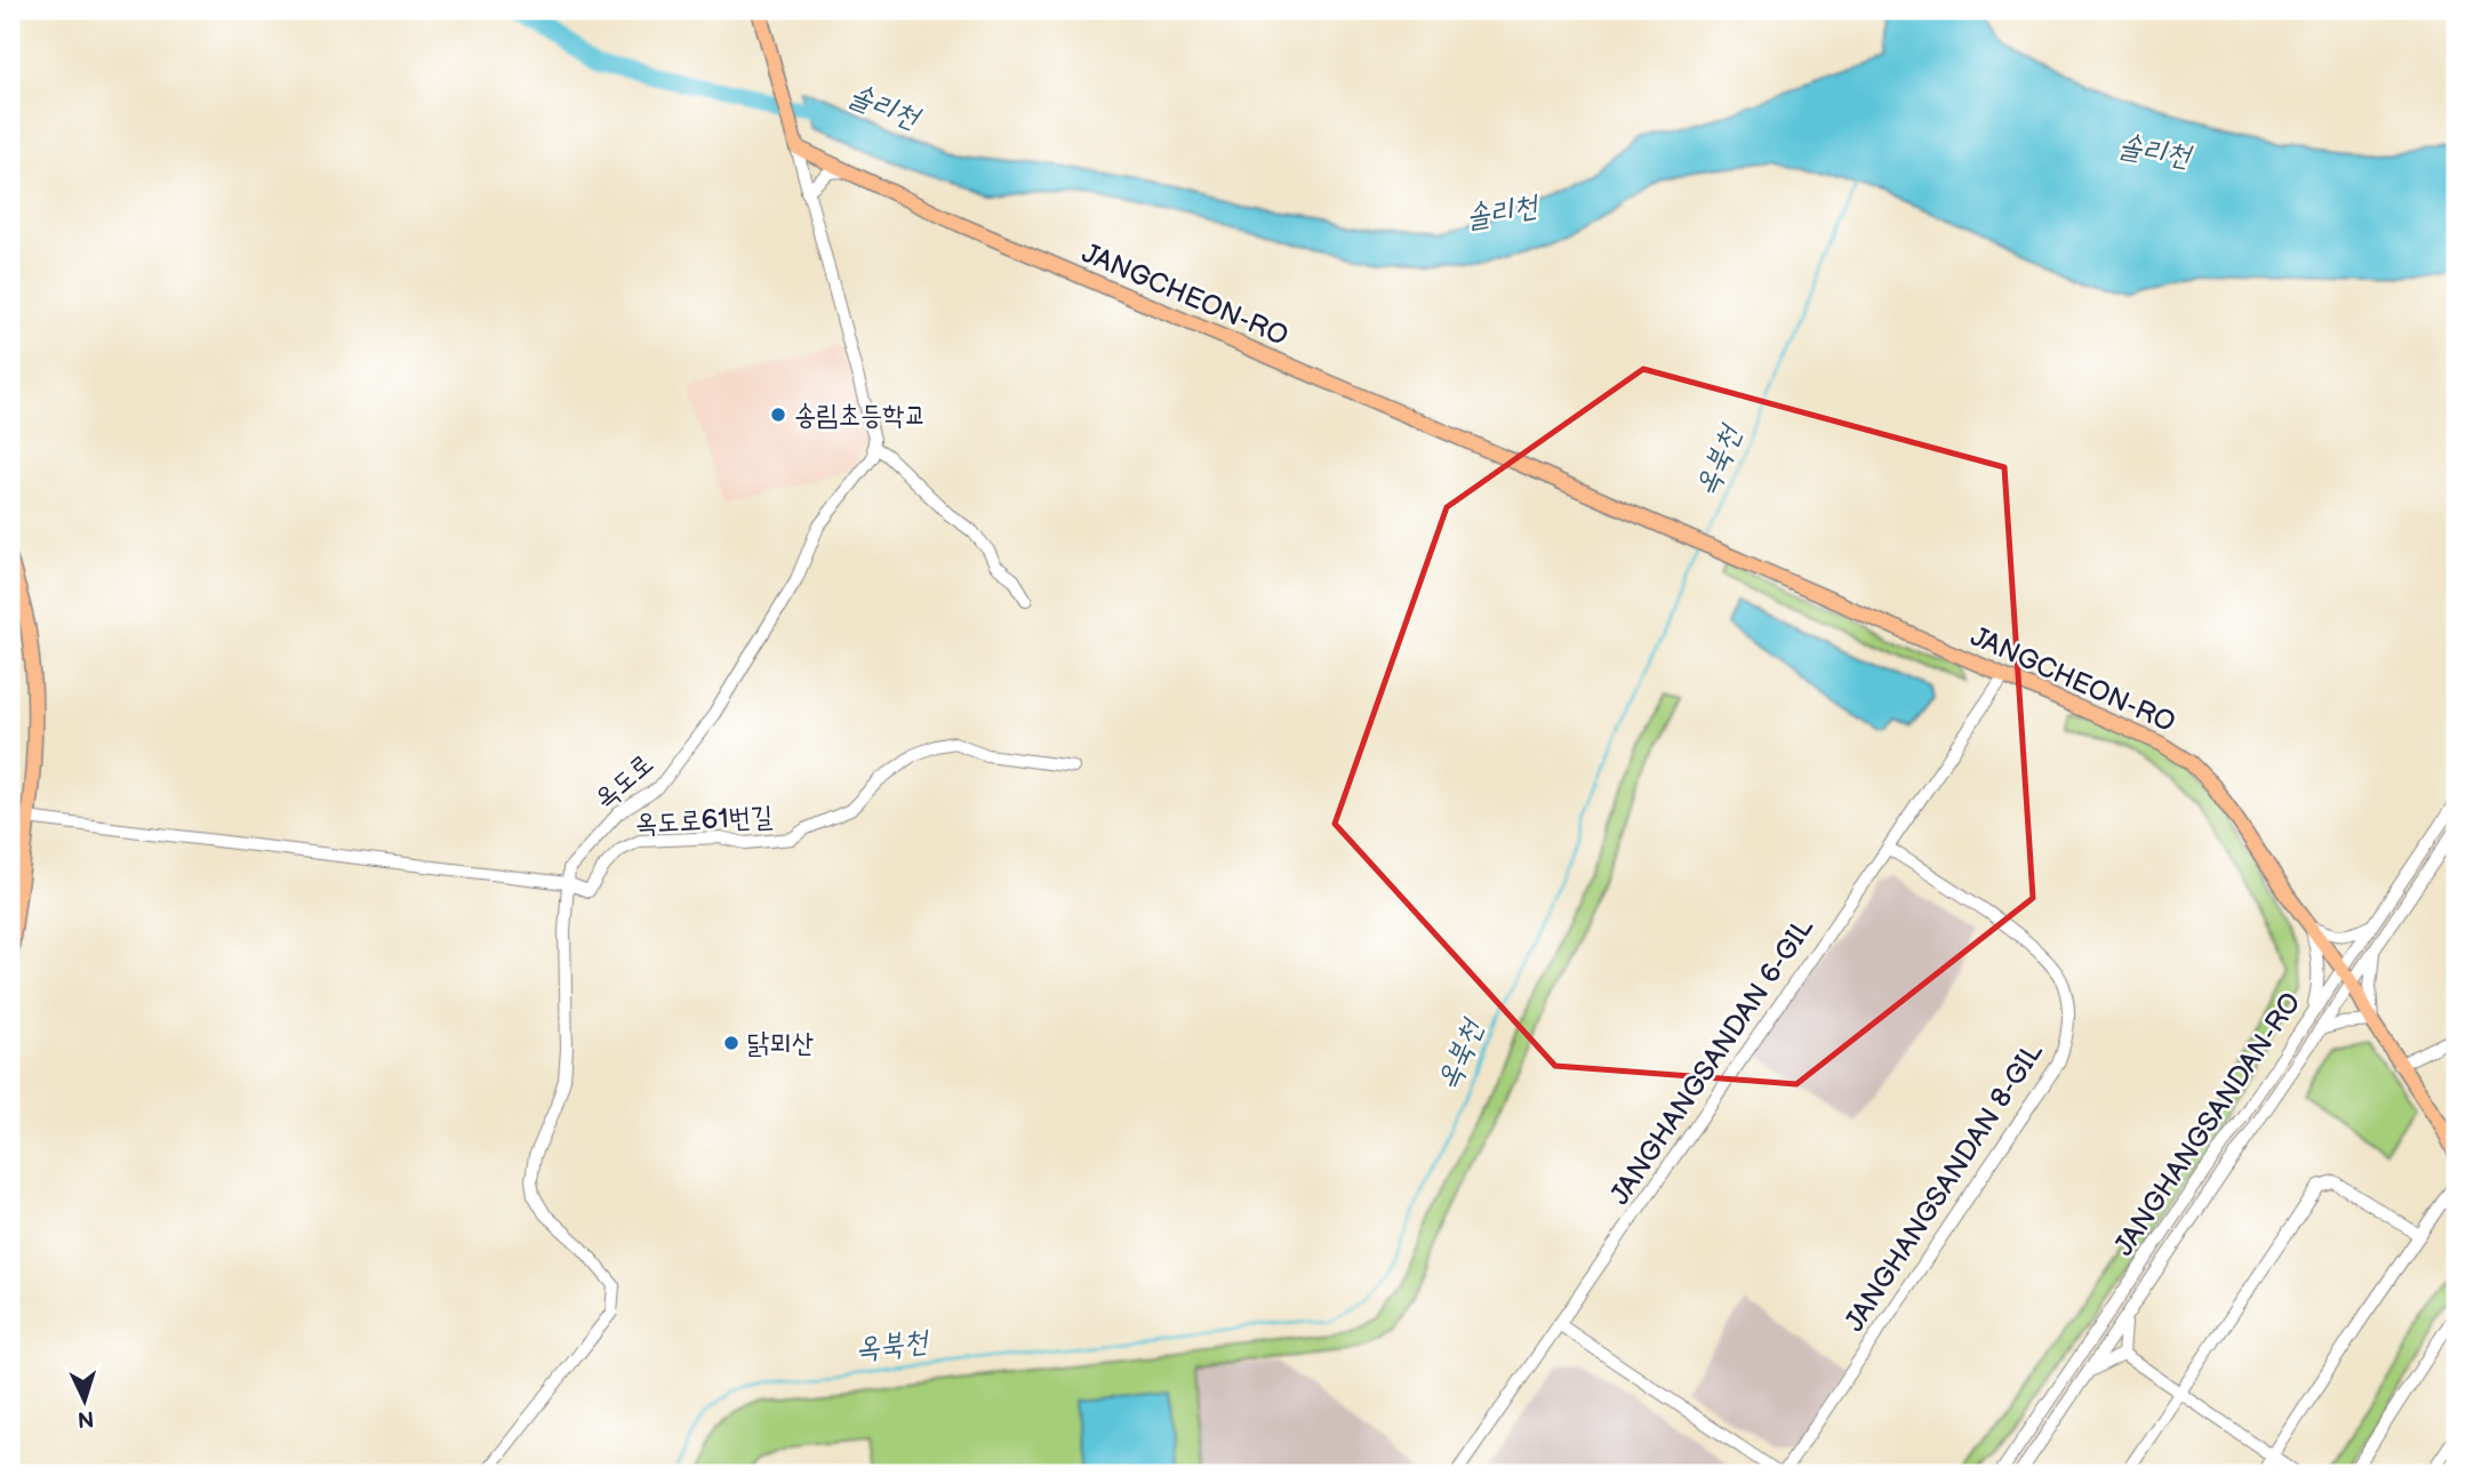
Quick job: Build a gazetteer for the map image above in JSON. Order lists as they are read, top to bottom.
{
  "streets": {
    "main road": ["JANGCHEON-RO"],
    "street": [
      "옥도로",
      "옥도로61번길",
      "JANGHANGSANDAN 6-GIL",
      "JANGHANGSANDAN-RO",
      "JANGHANGSANDAN 8-GIL"
    ]
  },
  "crossings": [
    ["JANGCHEON-RO", "JANGHANGSANDAN 6-GIL"],
    ["JANGCHEON-RO", "JANGHANGSANDAN-RO"],
    ["옥도로", "옥도로61번길"],
    ["JANGHANGSANDAN 6-GIL", "JANGHANGSANDAN 8-GIL"]
  ],
  "water": ["솔리천", "옥북천"],
  "places": ["송림초등학교", "닭뫼산"],
  "north": "bottom"
}
